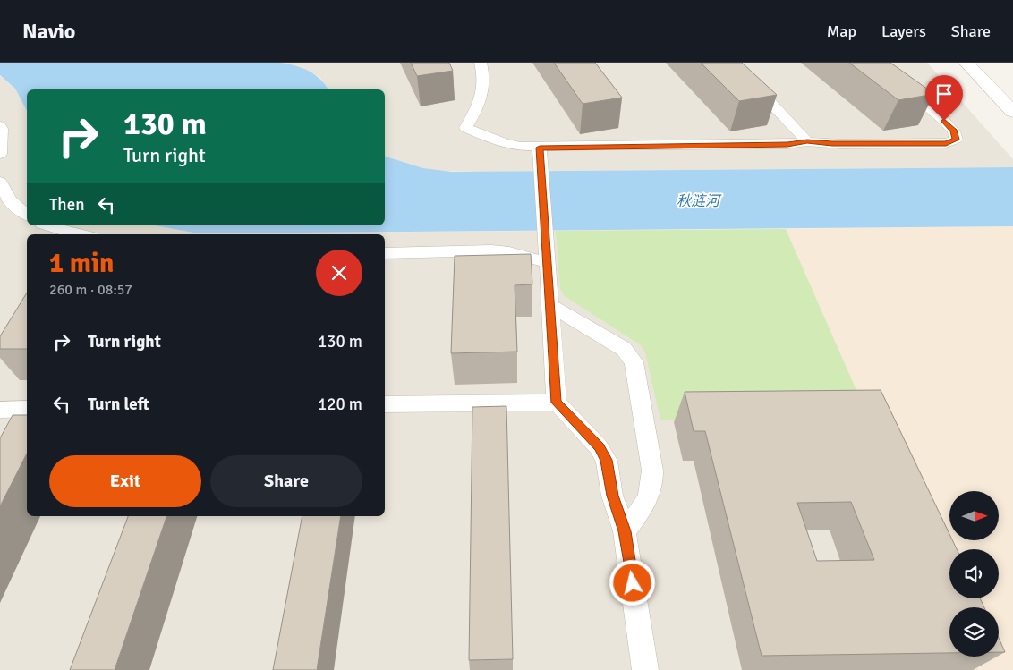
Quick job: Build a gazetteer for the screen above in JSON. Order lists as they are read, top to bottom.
{
  "water": ["秋涟河"],
  "north": "right",
  "page": {
    "header": "Navio",
    "nav": ["Map", "Layers", "Share"],
    "turn": ["130 m", "Turn right"],
    "then": "Then",
    "heading": ["1 min", "260 m · 08:57"],
    "list": [
      {
        "name": "Turn right",
        "value": "130 m"
      },
      {
        "name": "Turn left",
        "value": "120 m"
      }
    ],
    "buttons": ["Exit", "Share"]
  }
}
